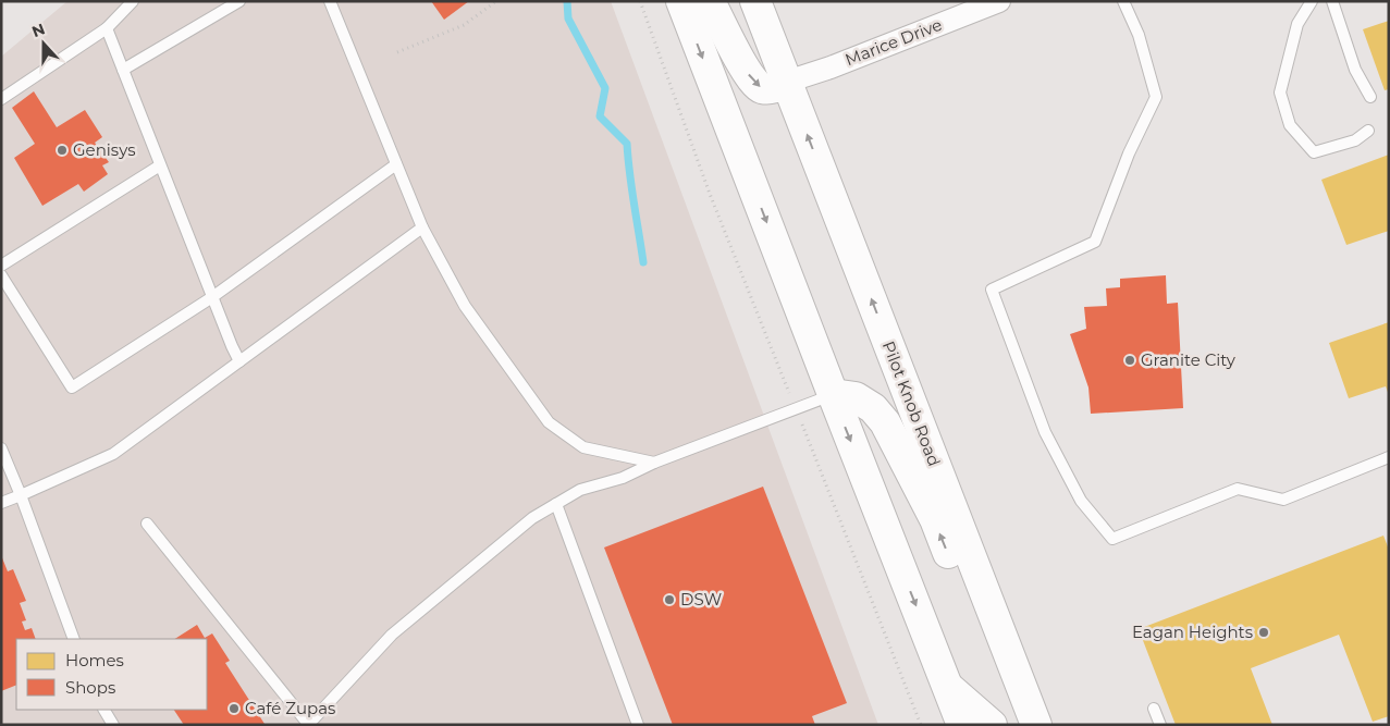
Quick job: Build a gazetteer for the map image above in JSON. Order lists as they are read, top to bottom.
{
  "streets": {
    "main road": ["Pilot Knob Road"],
    "street": ["Marice Drive"]
  },
  "crossings": [
    ["Marice Drive", "Pilot Knob Road"]
  ],
  "places": [
    "Genisys",
    "Granite City",
    "DSW",
    "Eagan Heights",
    "Café Zupas"
  ],
  "legend": ["Homes", "Shops"],
  "north": "top"
}
